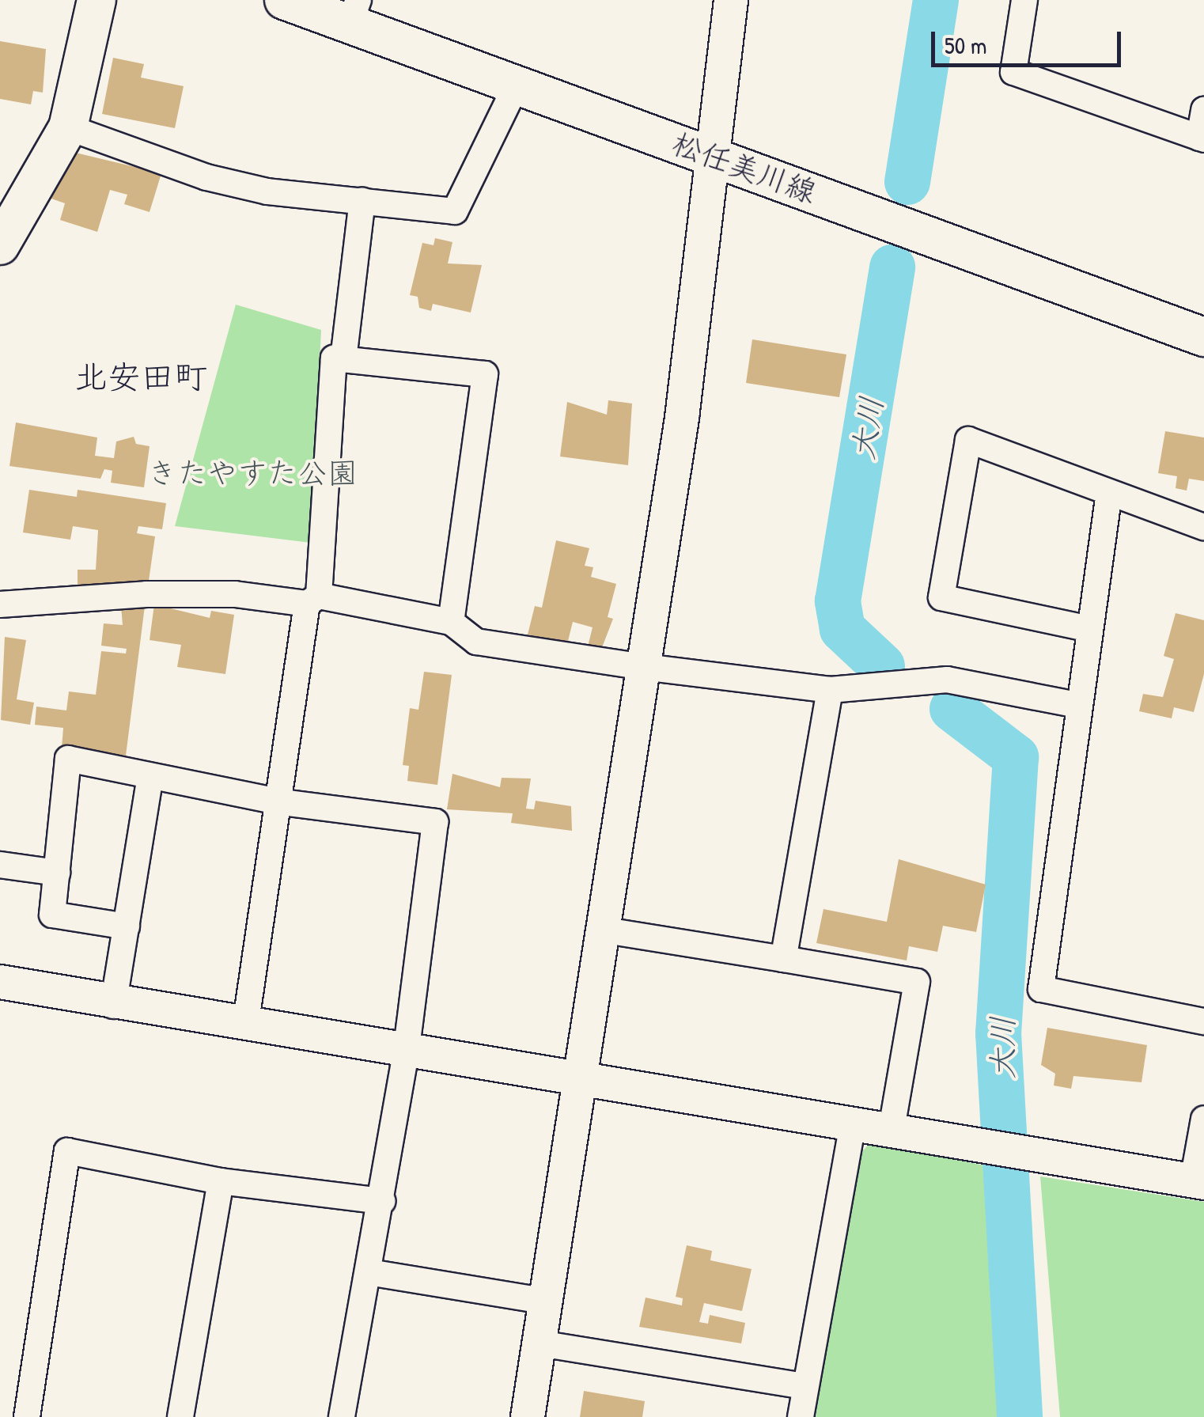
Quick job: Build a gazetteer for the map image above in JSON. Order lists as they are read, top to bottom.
{
  "streets": {
    "main road": ["松任美川線"]
  },
  "districts": ["北安田町"],
  "water": ["大川"],
  "parks": ["きたやすた公園"],
  "scale_bar": "50 m"
}
